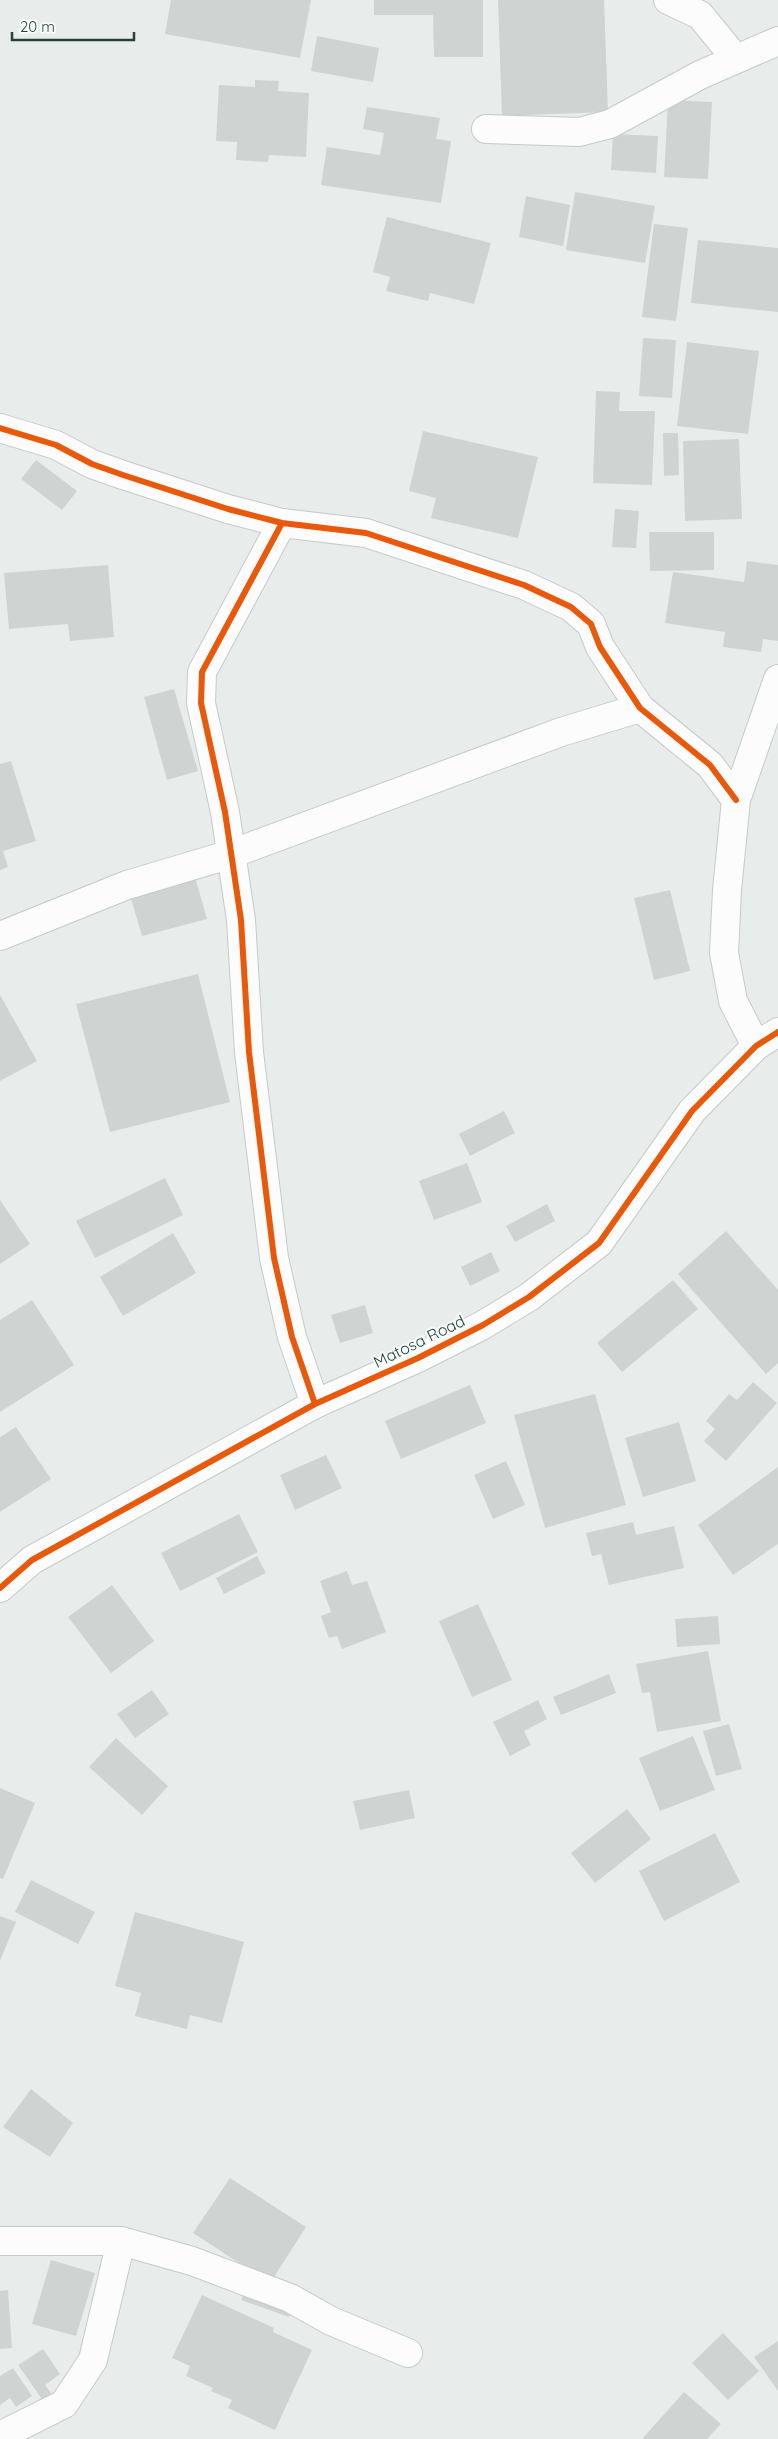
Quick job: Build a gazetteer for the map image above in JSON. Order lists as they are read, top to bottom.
{
  "streets": {
    "street": ["Matosa Road"]
  },
  "scale_bar": "20 m"
}
